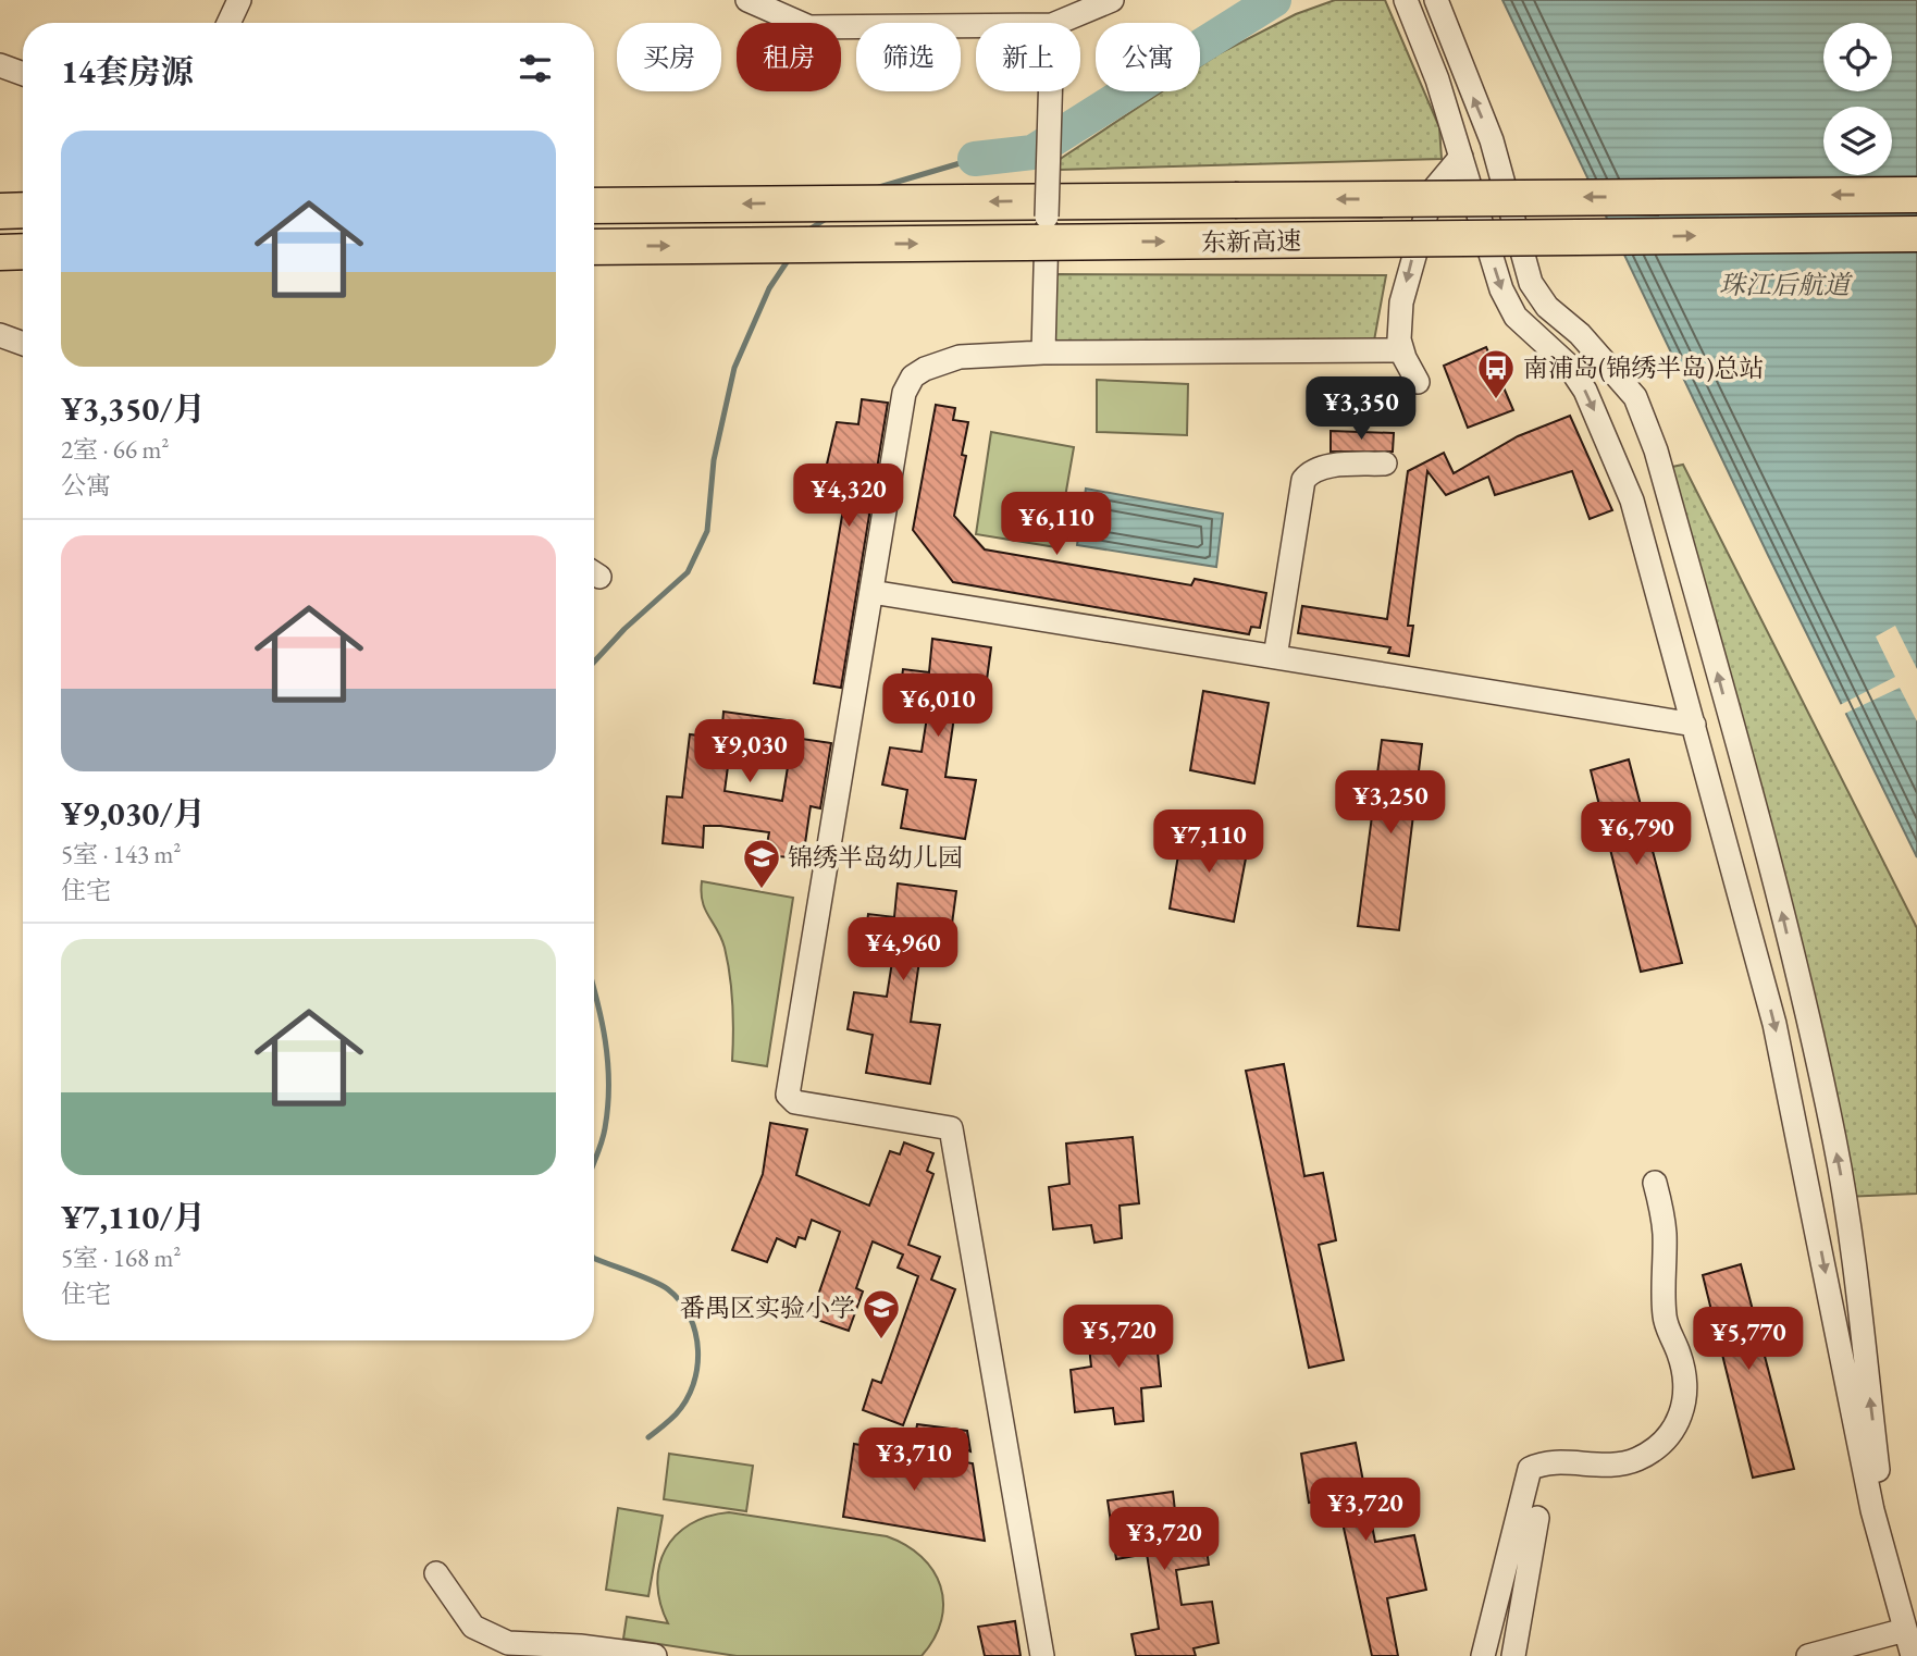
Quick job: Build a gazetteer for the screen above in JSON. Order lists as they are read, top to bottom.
{
  "streets": {
    "highway": ["东新高速"]
  },
  "water": ["珠江后航道"],
  "places": {
    "bus stop": ["南浦岛(锦绣半岛)总站"],
    "school or university": ["锦绣半岛幼儿园", "番禺区实验小学"]
  },
  "page": {
    "chip": [
      "买房",
      "租房",
      "筛选",
      "新上",
      "公寓"
    ],
    "heading": "14套房源",
    "list": [
      {
        "name": "¥3,350/月",
        "note": "2室 · 66 m² · 公寓"
      },
      {
        "name": "¥9,030/月",
        "note": "5室 · 143 m² · 住宅"
      },
      {
        "name": "¥7,110/月",
        "note": "5室 · 168 m² · 住宅"
      }
    ],
    "price": [
      "¥3,350",
      "¥4,320",
      "¥6,110",
      "¥6,010",
      "¥9,030",
      "¥3,250",
      "¥6,790",
      "¥7,110",
      "¥4,960",
      "¥5,720",
      "¥5,770",
      "¥3,710",
      "¥3,720",
      "¥3,720"
    ]
  }
}
